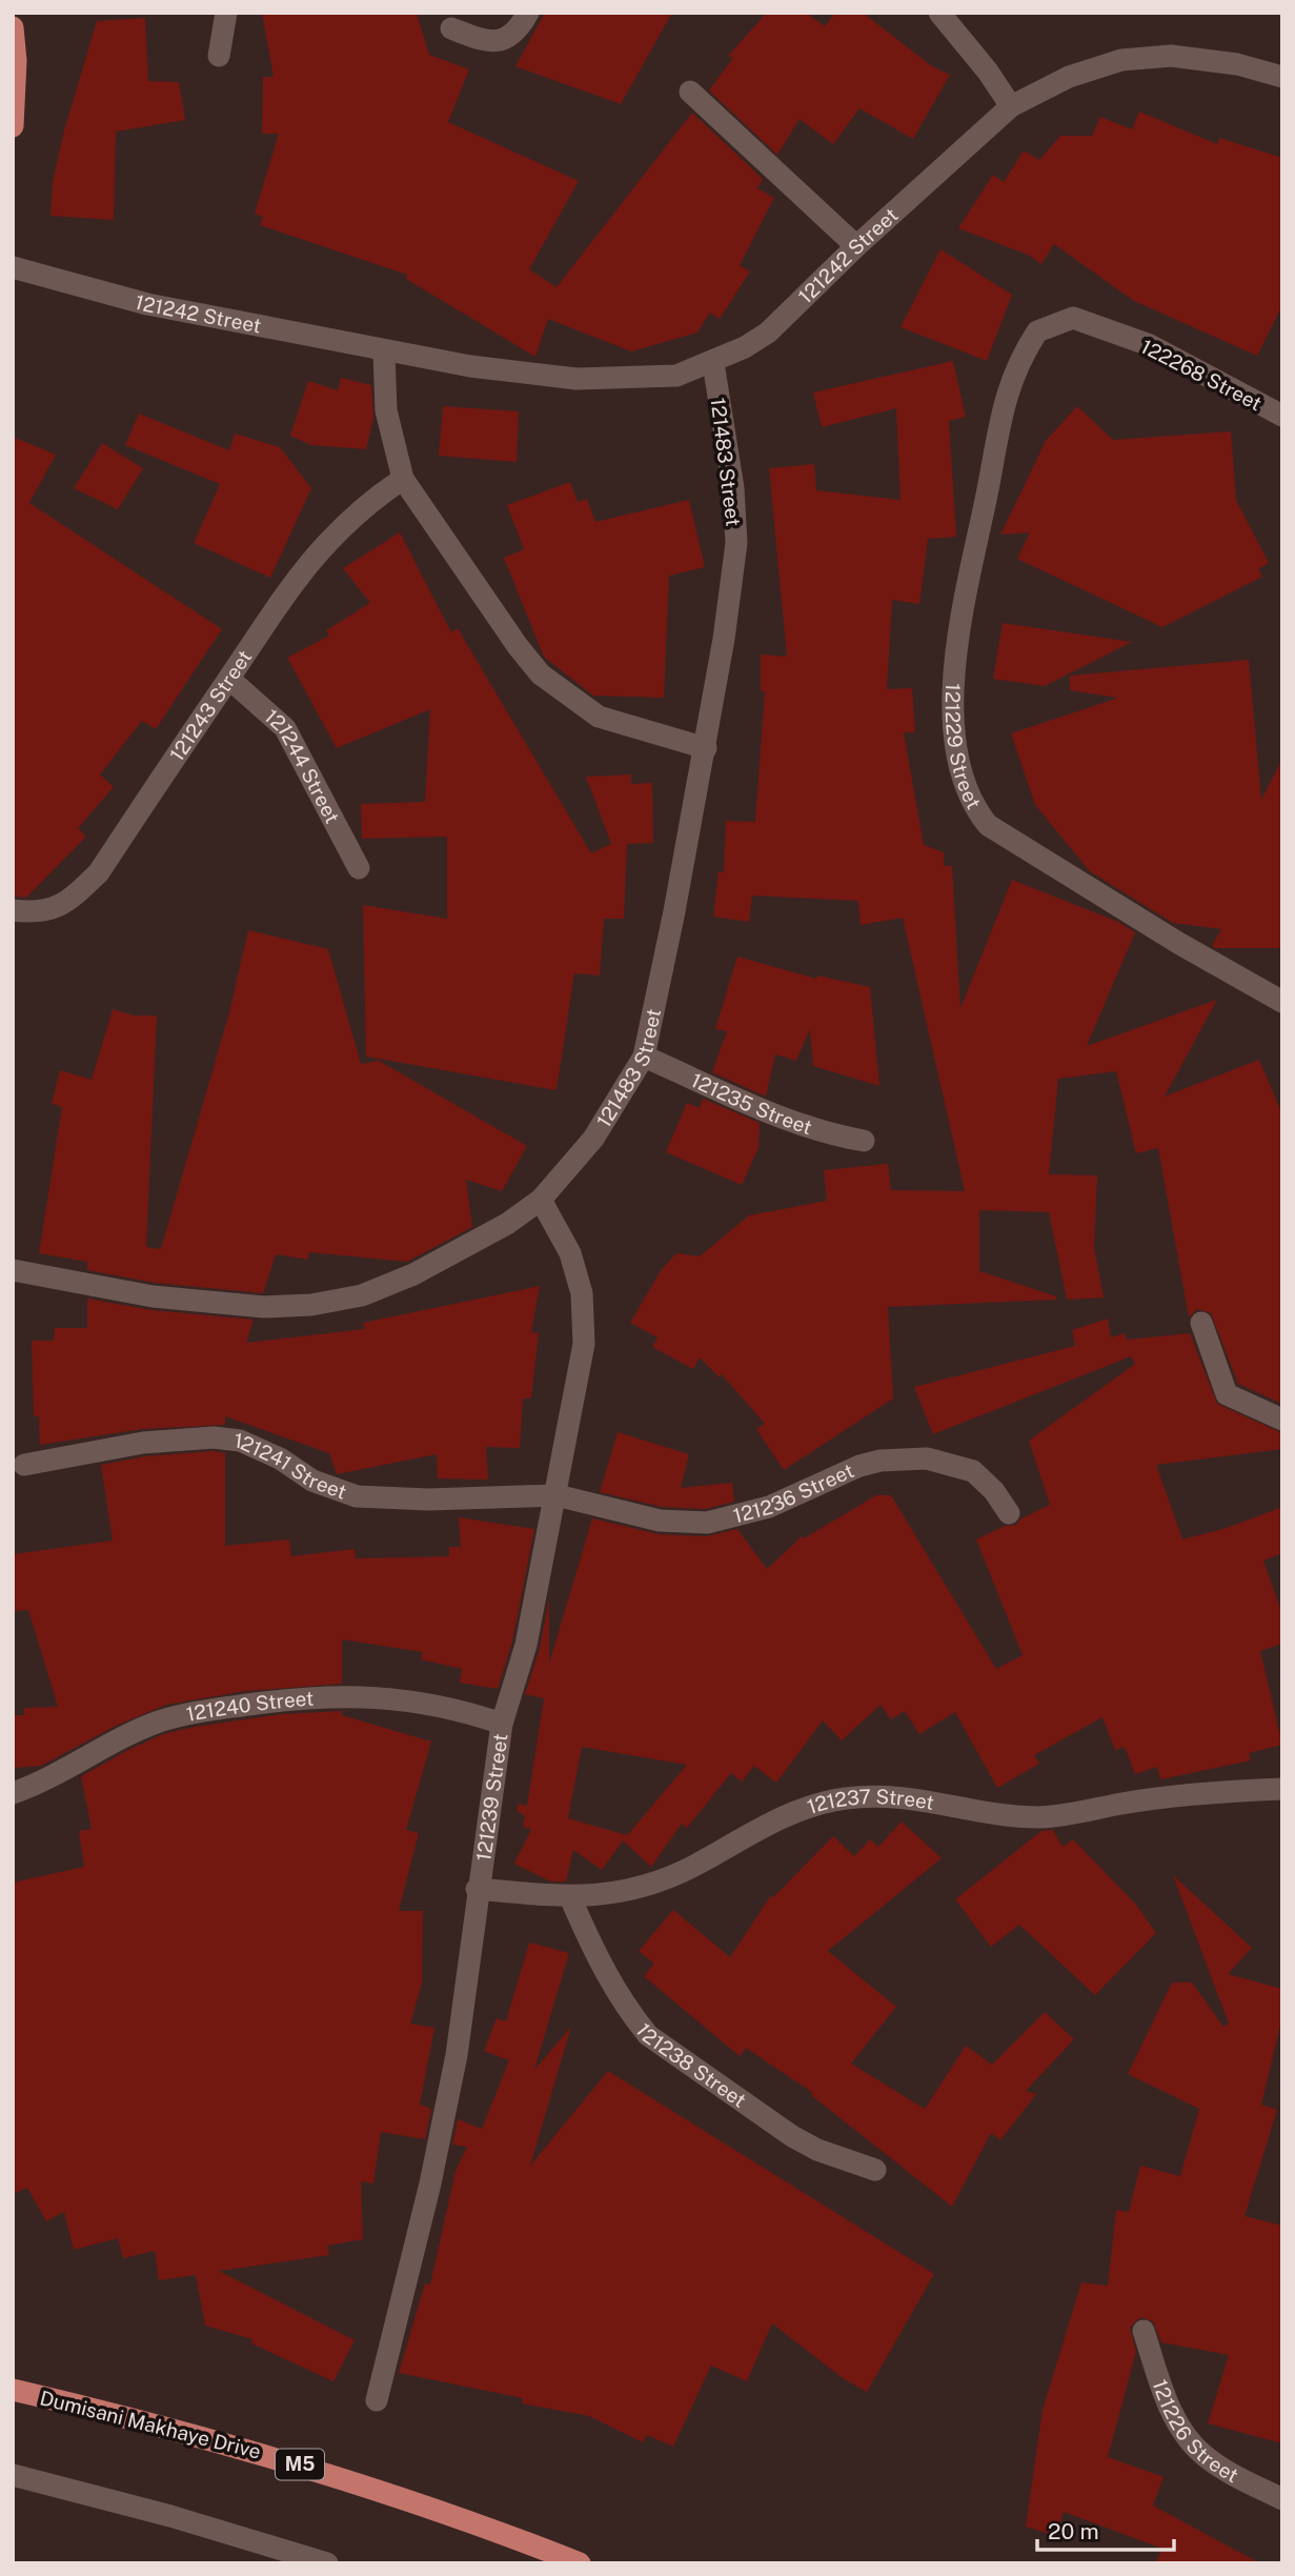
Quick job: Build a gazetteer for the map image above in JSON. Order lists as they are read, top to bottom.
{
  "streets": {
    "main road": ["Dumisani Makhaye Drive", "M5"],
    "street": [
      "121242 Street",
      "122268 Street",
      "121483 Street",
      "121243 Street",
      "121229 Street",
      "121244 Street",
      "121235 Street",
      "121241 Street",
      "121236 Street",
      "121240 Street",
      "121239 Street",
      "121237 Street",
      "121238 Street",
      "121226 Street"
    ]
  },
  "crossings": [
    ["121242 Street", "121483 Street"],
    ["122268 Street", "121229 Street"],
    ["121483 Street", "121235 Street"],
    ["121483 Street", "121239 Street"],
    ["121243 Street", "121244 Street"],
    ["121241 Street", "121236 Street"],
    ["121241 Street", "121239 Street"],
    ["121236 Street", "121239 Street"],
    ["121240 Street", "121239 Street"],
    ["121239 Street", "121237 Street"],
    ["121237 Street", "121238 Street"]
  ],
  "scale_bar": "20 m"
}
